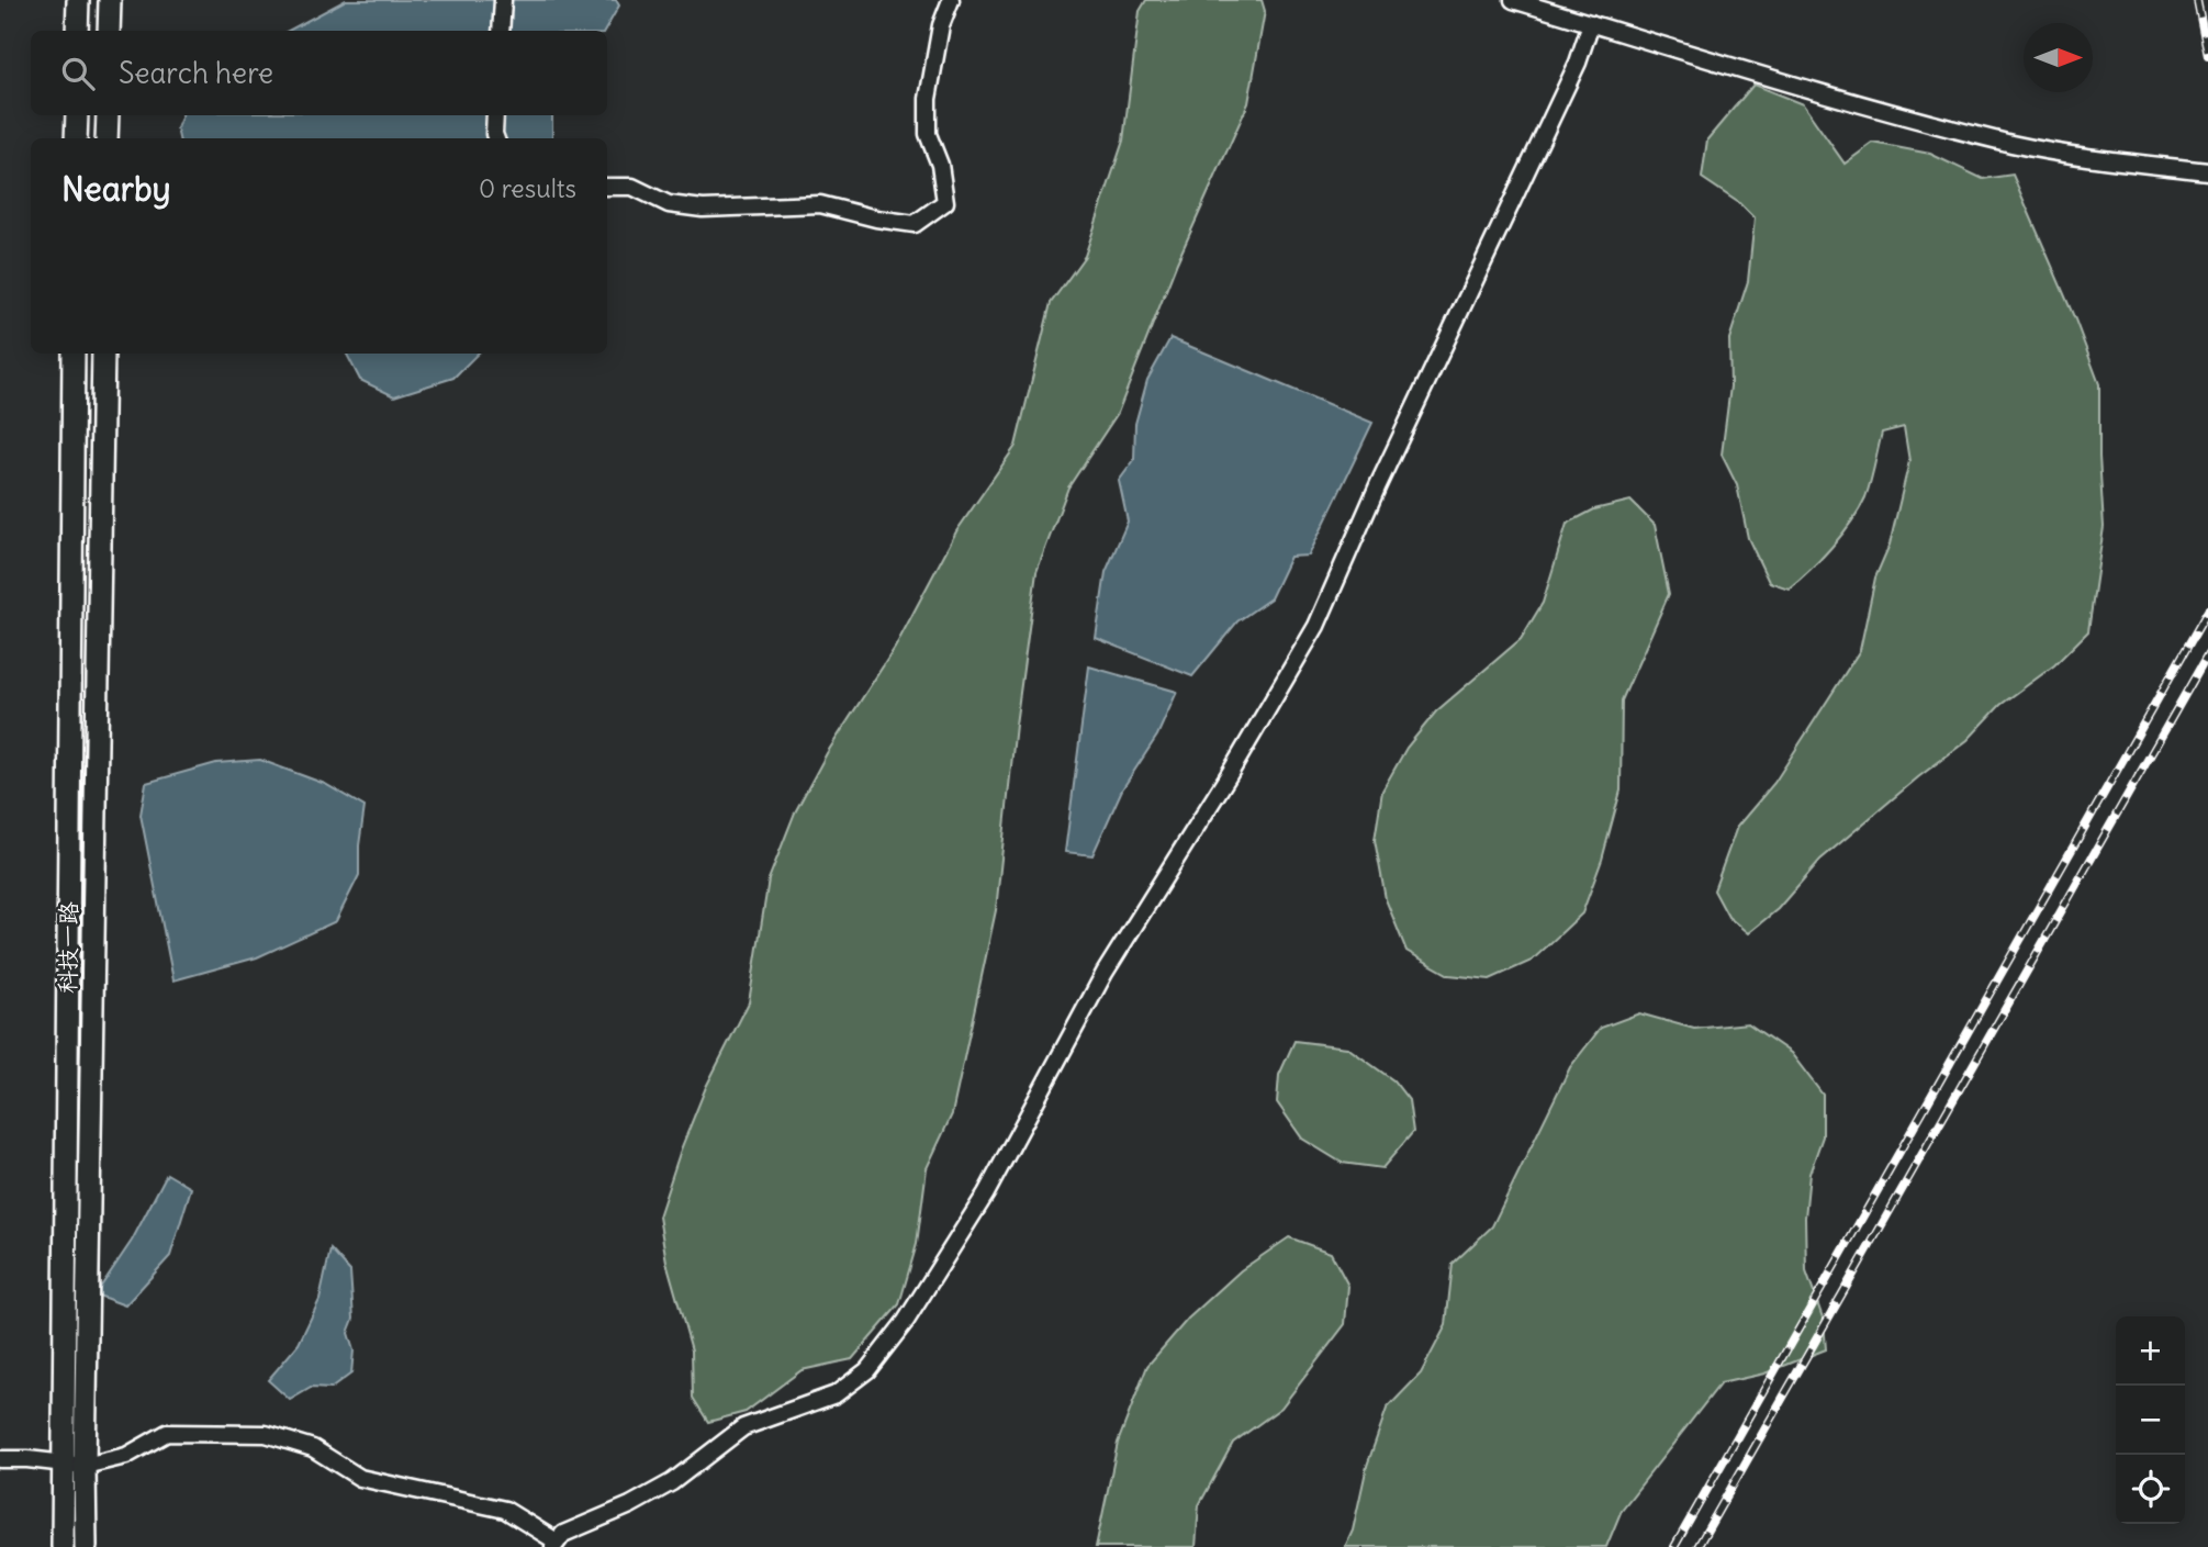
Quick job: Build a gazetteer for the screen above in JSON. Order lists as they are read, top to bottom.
{
  "streets": {
    "main road": ["科技一路"]
  },
  "north": "right",
  "page": {
    "search": "Search here",
    "heading": ["Nearby", "0 results"],
    "map_buttons": ["+", "−"]
  }
}
